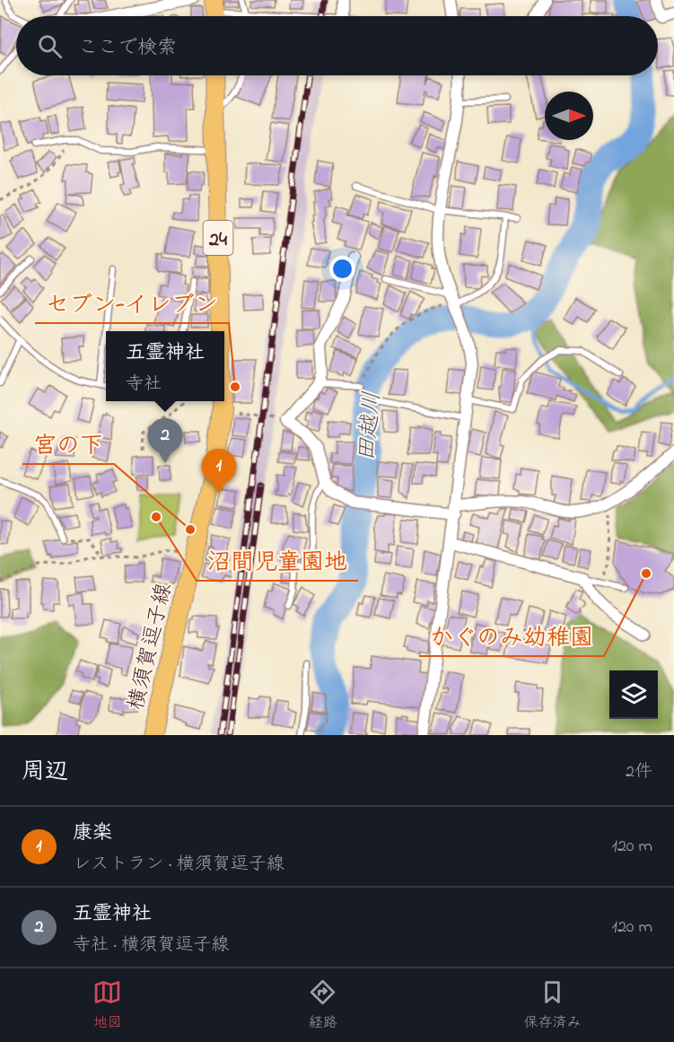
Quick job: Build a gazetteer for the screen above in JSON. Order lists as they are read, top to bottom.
{
  "streets": {
    "main road": ["24", "横須賀逗子線"]
  },
  "water": ["田越川"],
  "places": [
    "セブン-イレブン",
    "沼間児童園地",
    "宮の下",
    "かぐのみ幼稚園"
  ],
  "north": "right",
  "page": {
    "search": "ここで検索",
    "popup": ["五霊神社", "寺社"],
    "pins": ["2", "1"],
    "heading": ["周辺", "2件"],
    "list": [
      {
        "mark": "1",
        "name": "康楽",
        "note": "レストラン · 横須賀逗子線",
        "value": "120 m"
      },
      {
        "mark": "2",
        "name": "五霊神社",
        "note": "寺社 · 横須賀逗子線",
        "value": "120 m"
      }
    ],
    "nav": ["地図", "経路", "保存済み"]
  }
}
